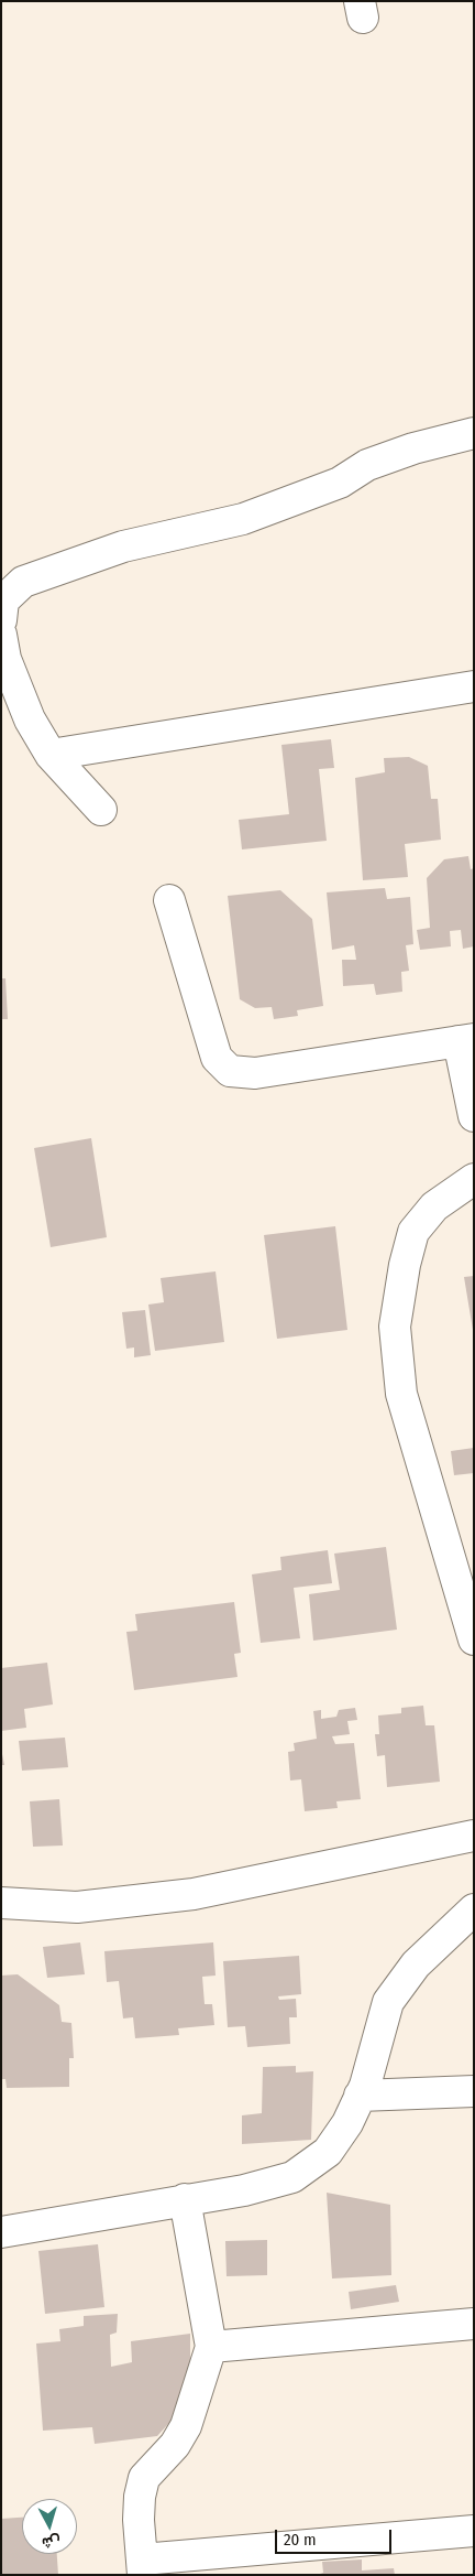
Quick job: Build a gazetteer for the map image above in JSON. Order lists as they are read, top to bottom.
{
  "scale_bar": "20 m",
  "north": "bottom"
}
